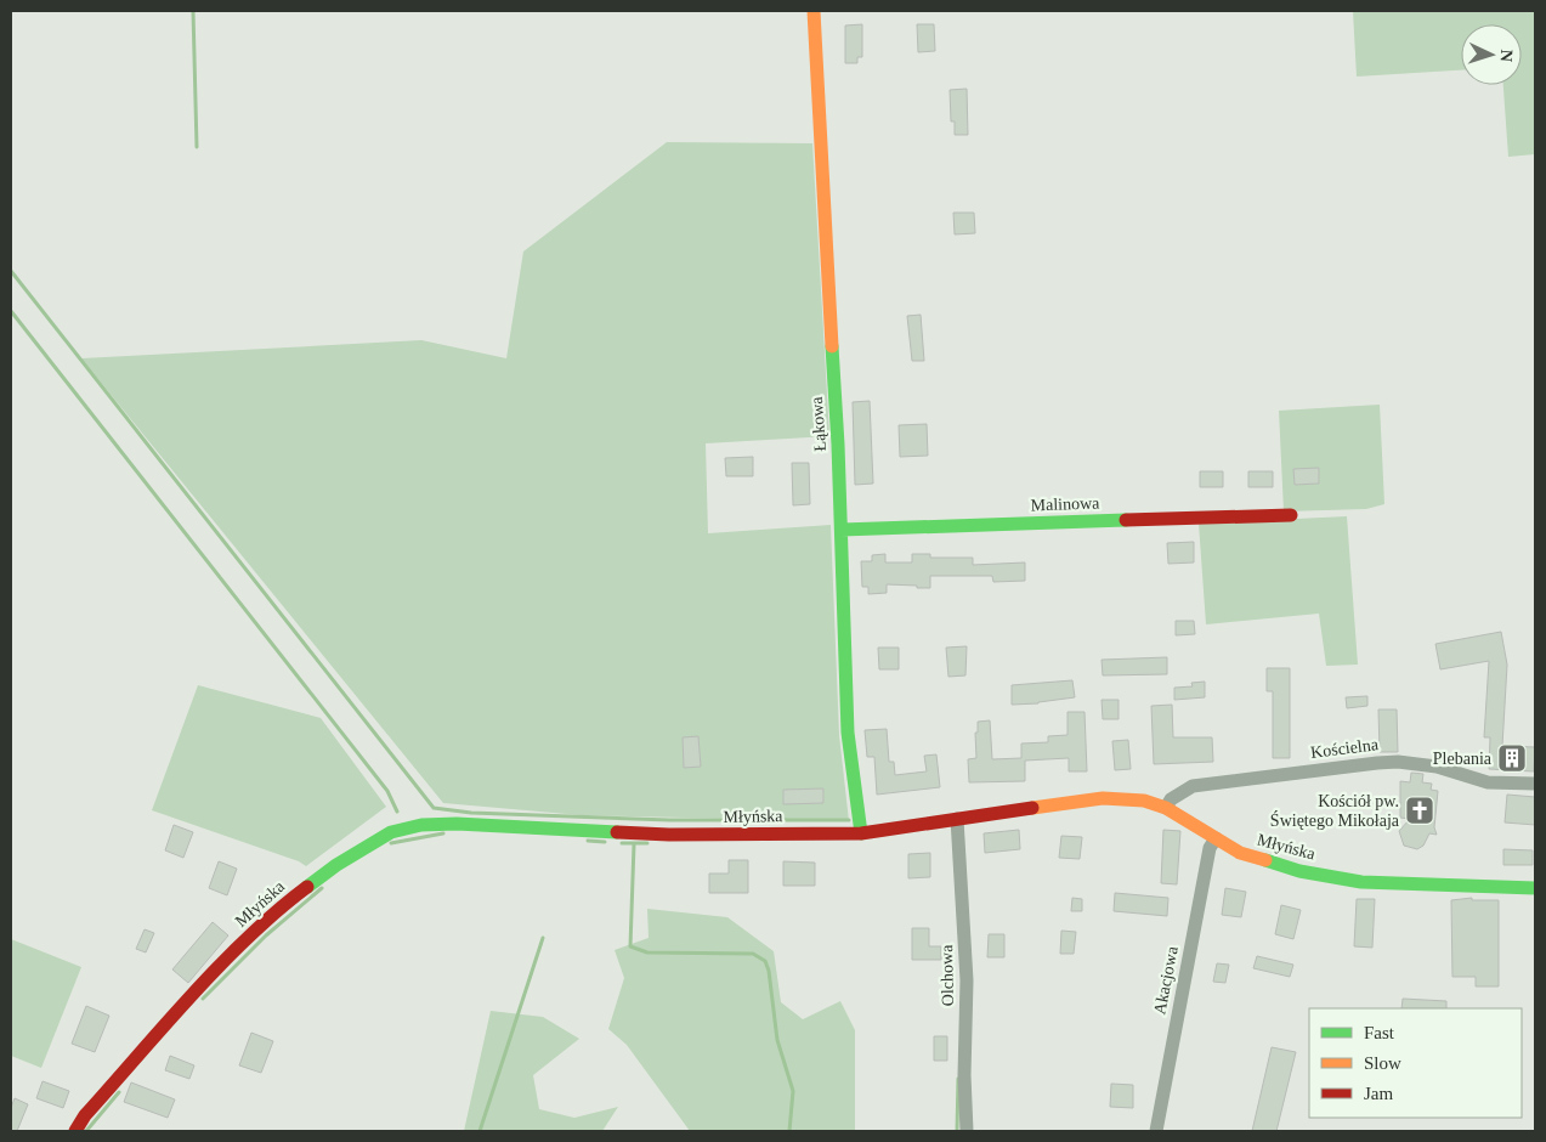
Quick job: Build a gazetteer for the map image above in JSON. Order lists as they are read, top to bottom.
{
  "streets": {
    "street": [
      "Łąkowa",
      "Malinowa",
      "Kościelna",
      "Młyńska",
      "Olchowa",
      "Akacjowa"
    ]
  },
  "crossings": [
    ["Łąkowa", "Malinowa"],
    ["Łąkowa", "Młyńska"],
    ["Kościelna", "Młyńska"],
    ["Młyńska", "Olchowa"],
    ["Młyńska", "Akacjowa"]
  ],
  "places": {
    "building": ["Plebania"],
    "church": ["Kościół pw. Świętego Mikołaja"]
  },
  "legend": ["Fast", "Slow", "Jam"],
  "north": "right"
}
